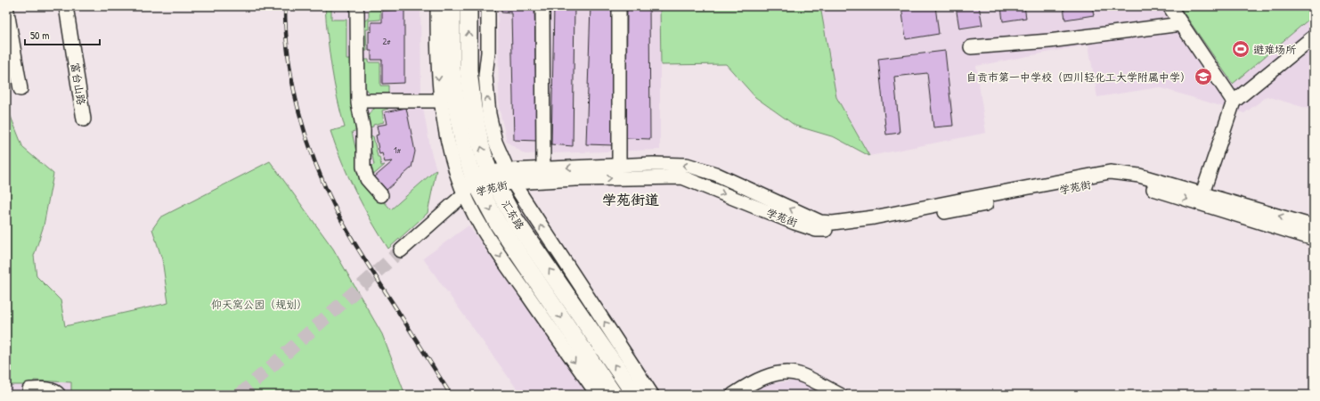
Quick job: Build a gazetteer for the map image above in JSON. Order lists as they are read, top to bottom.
{
  "streets": {
    "main road": ["汇东路"],
    "street": ["富台山路", "学苑街"]
  },
  "crossings": [
    ["学苑街", "汇东路"]
  ],
  "districts": ["学苑街道"],
  "parks": ["仰天窝公园（规划）"],
  "places": {
    "sports": ["避难场所"],
    "school or university": ["自贡市第一中学校（四川轻化工大学附属中学）"]
  },
  "house_numbers": ["2#", "1#"],
  "scale_bar": "50 m"
}
